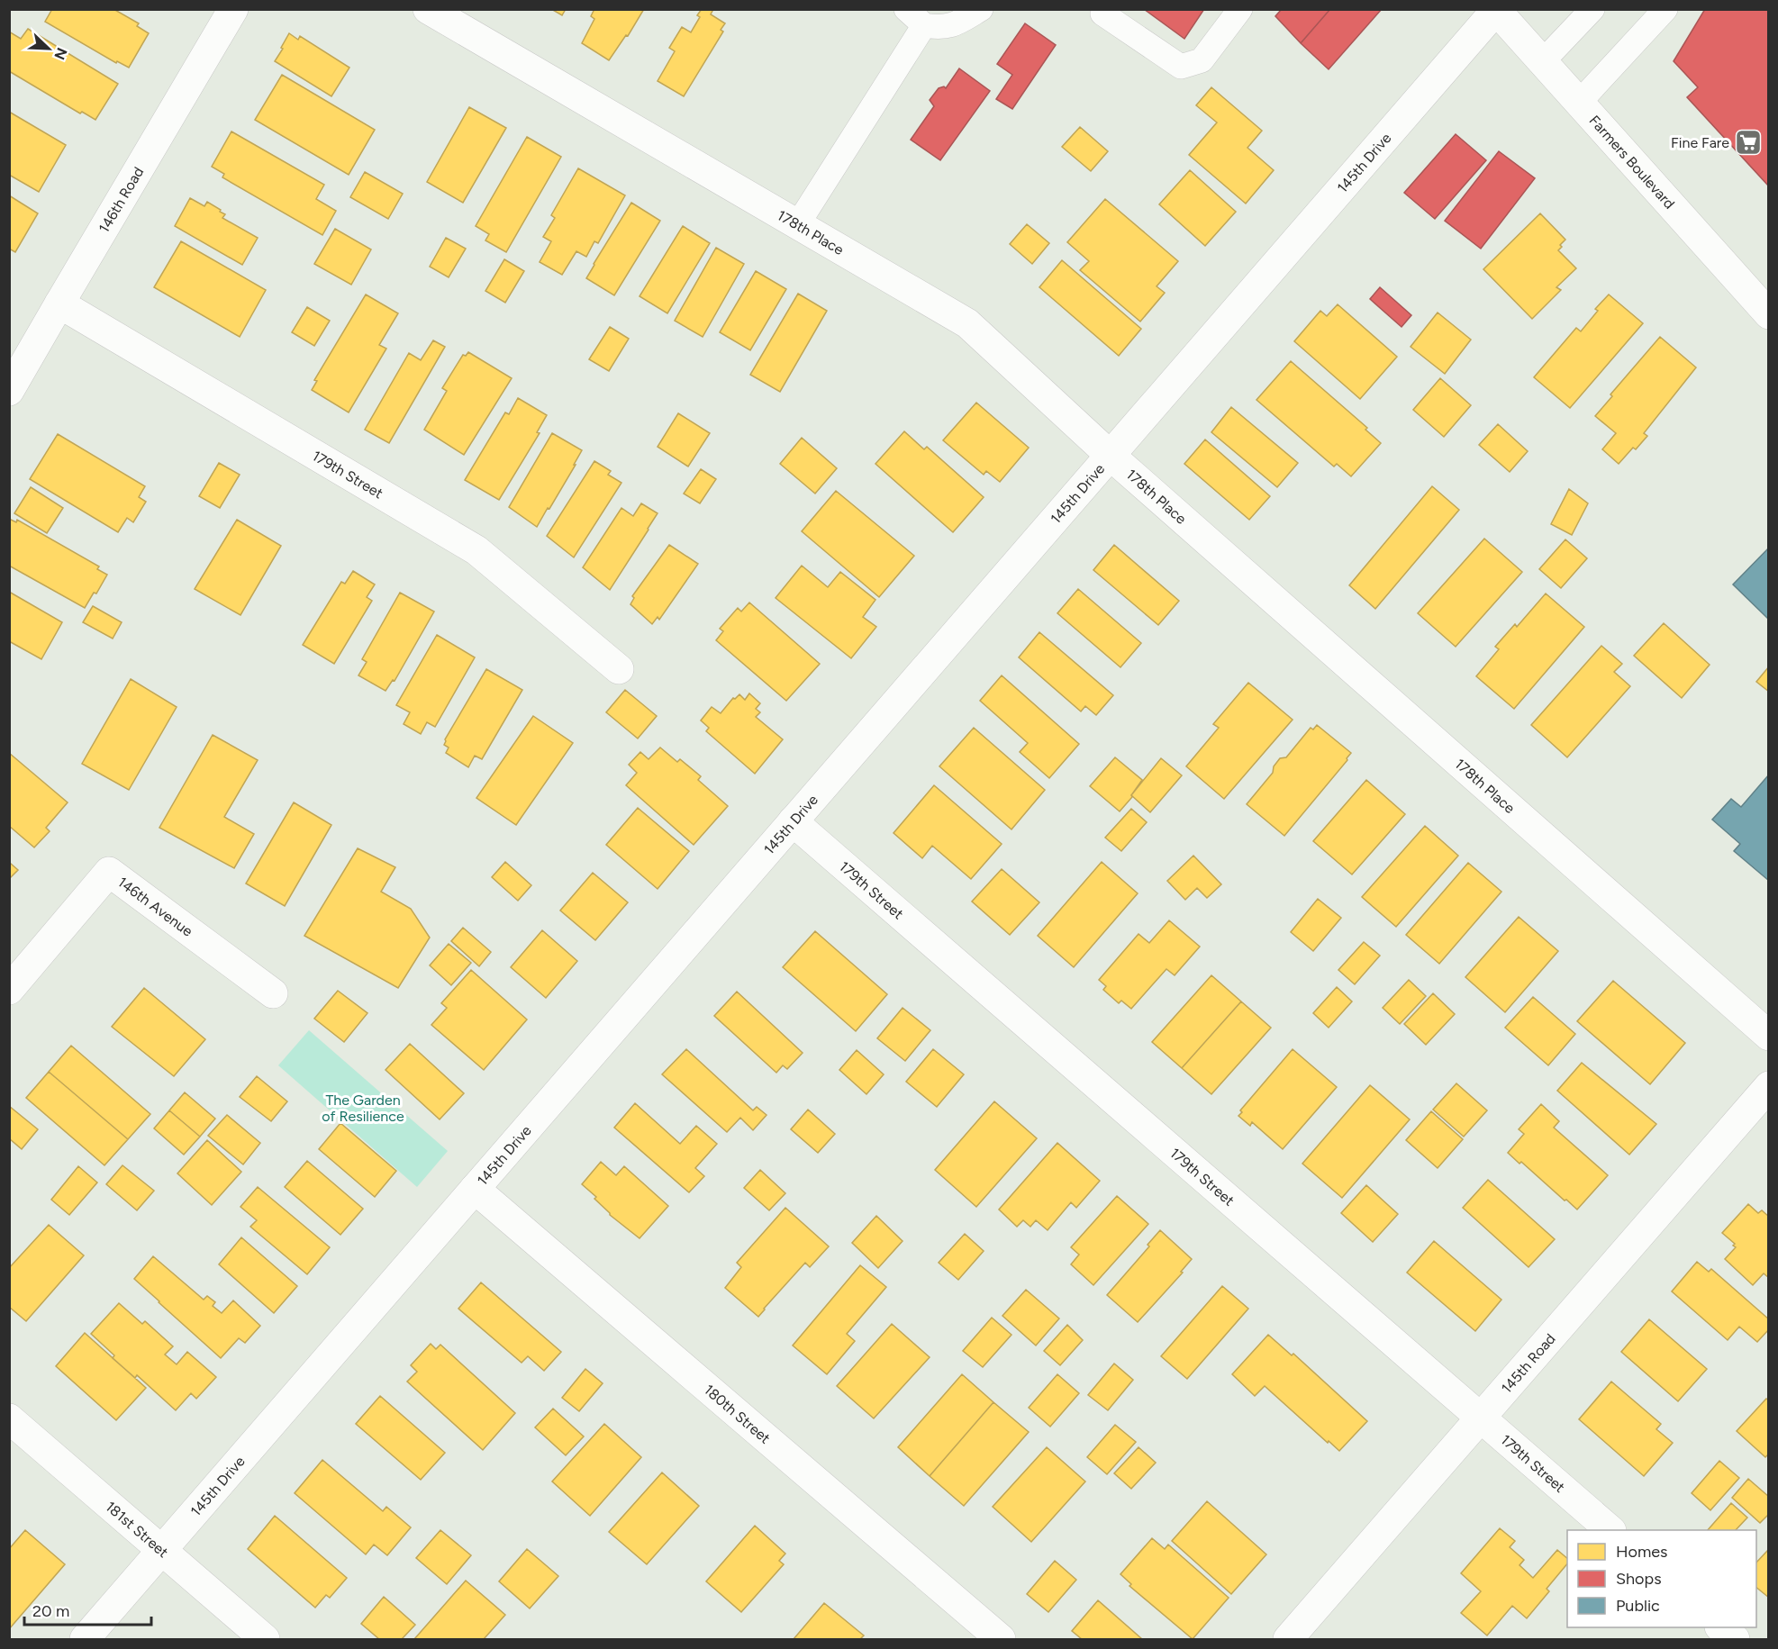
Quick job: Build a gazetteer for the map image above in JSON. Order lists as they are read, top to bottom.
{
  "streets": {
    "street": [
      "Farmers Boulevard",
      "145th Drive",
      "146th Road",
      "178th Place",
      "179th Street",
      "146th Avenue",
      "145th Road",
      "180th Street",
      "181st Street"
    ]
  },
  "crossings": [
    ["Farmers Boulevard", "145th Drive"],
    ["145th Drive", "178th Place"],
    ["145th Drive", "179th Street"],
    ["145th Drive", "180th Street"],
    ["145th Drive", "181st Street"],
    ["146th Road", "179th Street"],
    ["179th Street", "145th Road"]
  ],
  "parks": ["The Garden of Resilience"],
  "places": {
    "supermarket": ["Fine Fare"]
  },
  "legend": ["Homes", "Shops", "Public"],
  "scale_bar": "20 m",
  "north": "bottom right"
}
